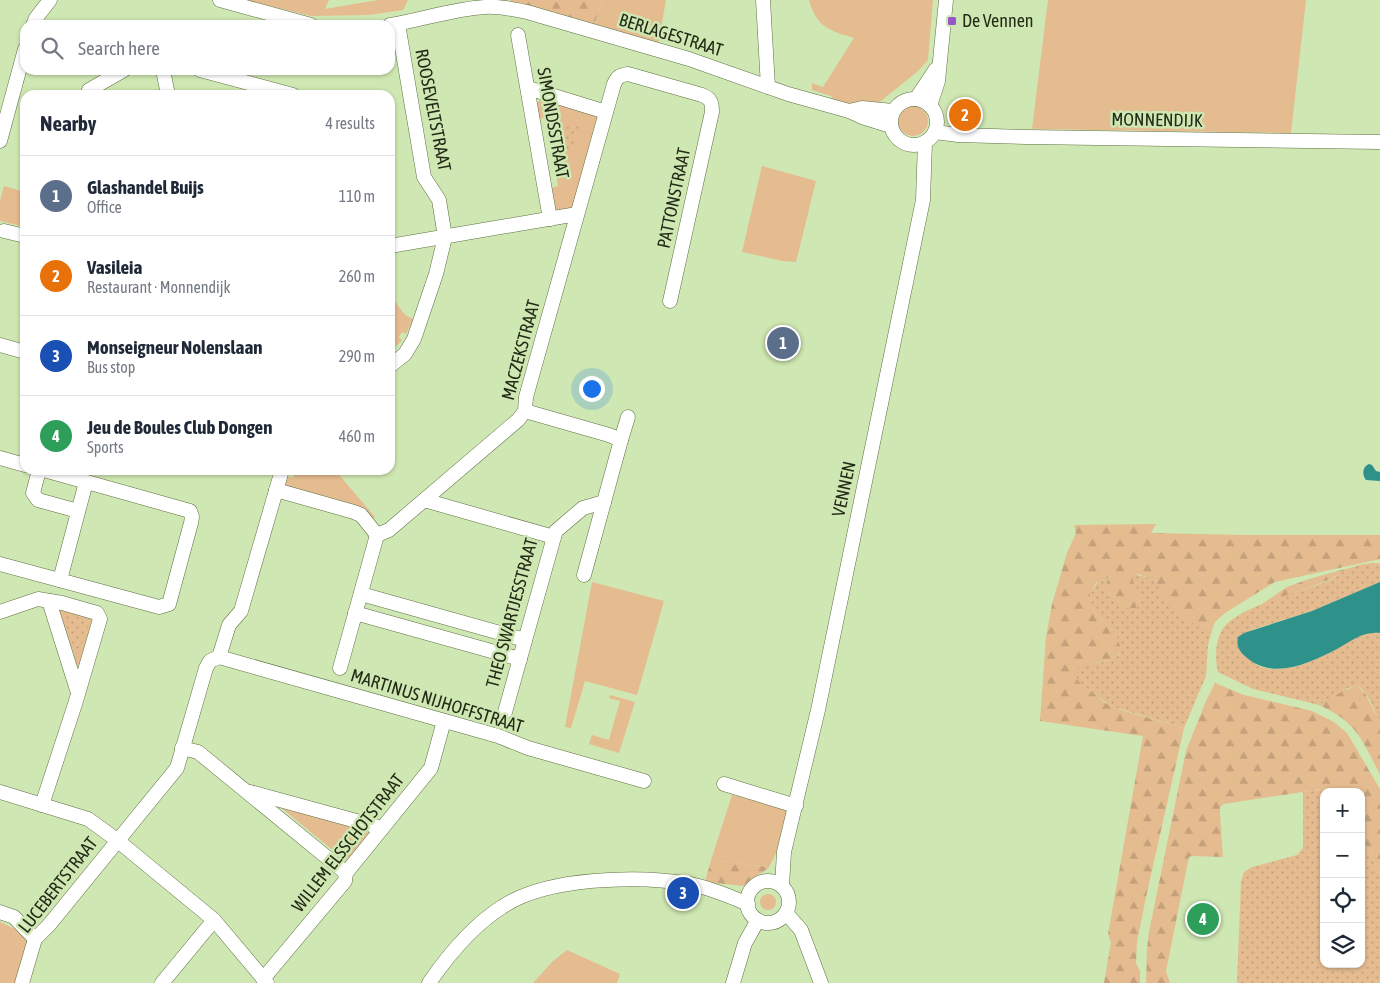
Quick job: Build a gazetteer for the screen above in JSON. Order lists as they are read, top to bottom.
{
  "streets": {
    "street": [
      "BERLAGESTRAAT",
      "ROOSEVELTSTRAAT",
      "MONNENDIJK",
      "SIMONDSSTRAAT",
      "PATTONSTRAAT",
      "MACZEKSTRAAT",
      "VENNEN",
      "THEO SWARTJESSTRAAT",
      "MARTINUS NIJHOFFSTRAAT",
      "WILLEM ELSSCHOTSTRAAT",
      "LUCEBERTSTRAAT"
    ]
  },
  "crossings": [
    ["BERLAGESTRAAT", "MONNENDIJK"],
    ["BERLAGESTRAAT", "VENNEN"],
    ["MONNENDIJK", "VENNEN"],
    ["PATTONSTRAAT", "MACZEKSTRAAT"],
    ["MACZEKSTRAAT", "THEO SWARTJESSTRAAT"],
    ["MARTINUS NIJHOFFSTRAAT", "WILLEM ELSSCHOTSTRAAT"],
    ["MARTINUS NIJHOFFSTRAAT", "LUCEBERTSTRAAT"]
  ],
  "places": {
    "transit": ["De Vennen"]
  },
  "page": {
    "search": "Search here",
    "heading": ["Nearby", "4 results"],
    "pins": [
      "2",
      "1",
      "3",
      "4"
    ],
    "list": [
      {
        "mark": "1",
        "name": "Glashandel Buijs",
        "note": "Office",
        "value": "110 m"
      },
      {
        "mark": "2",
        "name": "Vasileia",
        "note": "Restaurant · Monnendijk",
        "value": "260 m"
      },
      {
        "mark": "3",
        "name": "Monseigneur Nolenslaan",
        "note": "Bus stop",
        "value": "290 m"
      },
      {
        "mark": "4",
        "name": "Jeu de Boules Club Dongen",
        "note": "Sports",
        "value": "460 m"
      }
    ],
    "map_buttons": ["+", "−"]
  }
}
